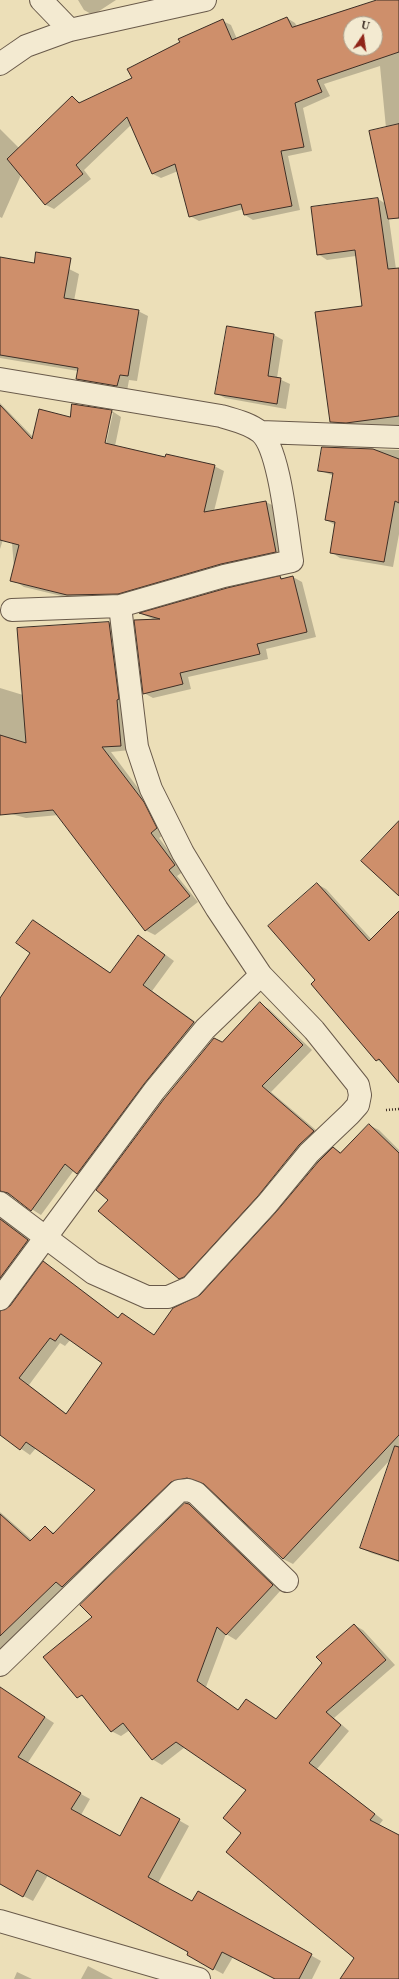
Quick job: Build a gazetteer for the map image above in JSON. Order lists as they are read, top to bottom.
{
  "north": "top"
}
